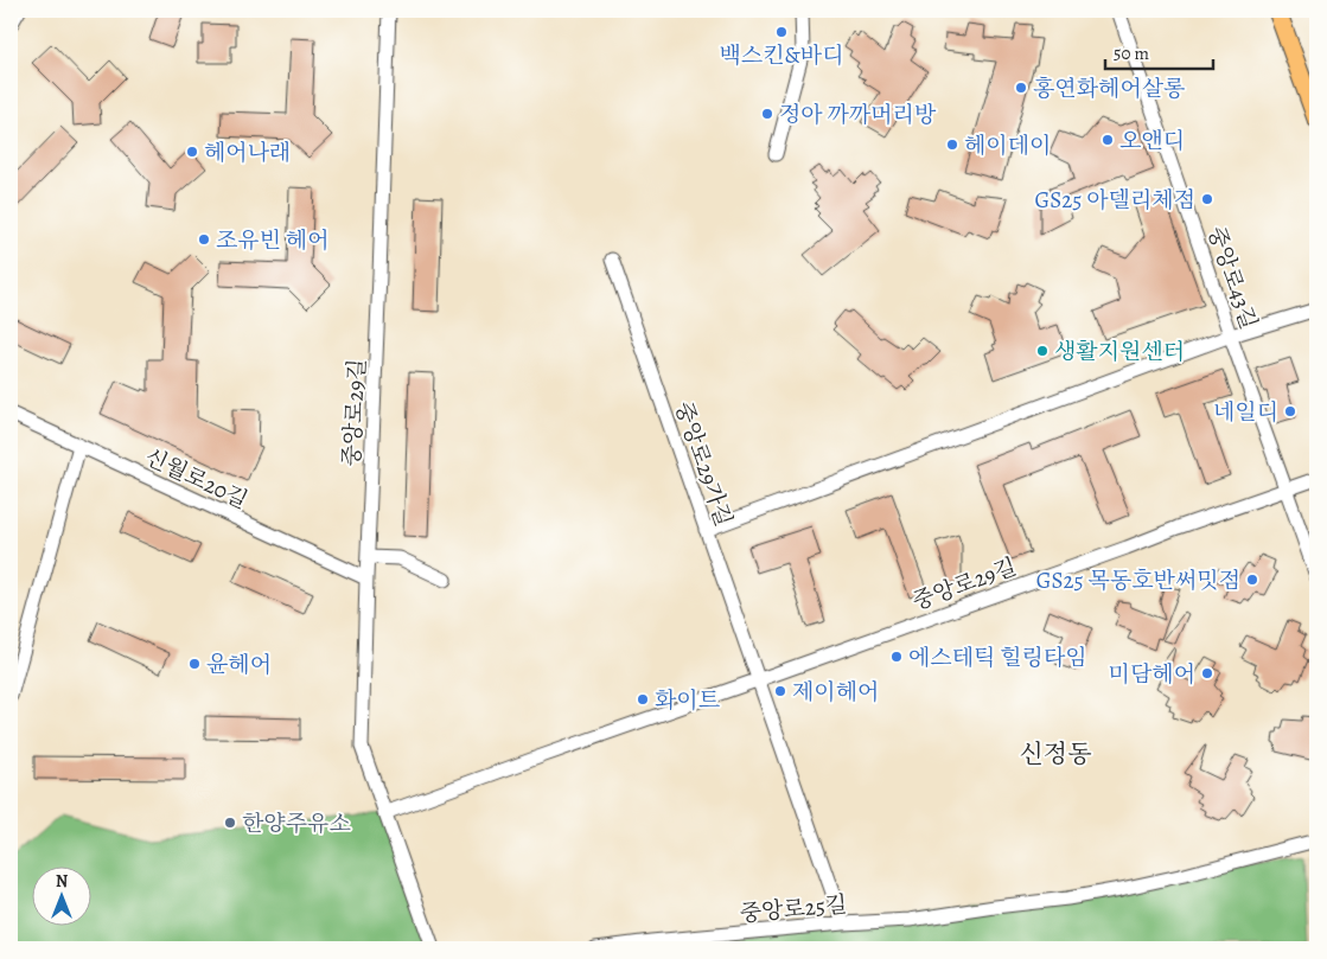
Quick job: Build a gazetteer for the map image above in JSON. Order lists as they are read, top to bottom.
{
  "streets": {
    "street": [
      "중앙로43길",
      "중앙로29길",
      "중앙로29가길",
      "신월로20길",
      "중앙로25길"
    ]
  },
  "crossings": [
    ["중앙로43길", "중앙로29길"],
    ["중앙로29길", "중앙로29가길"],
    ["중앙로29길", "신월로20길"]
  ],
  "districts": ["신정동"],
  "places": [
    "백스킨&바디",
    "홍연화헤어살롱",
    "정아 까까머리방",
    "오앤디",
    "헤이데이",
    "헤어나래",
    "GS25 아델리체점",
    "조유빈 헤어",
    "생활지원센터",
    "네일디",
    "GS25 목동호반써밋점",
    "에스테틱 힐링타임",
    "윤헤어",
    "미담헤어",
    "제이헤어",
    "화이트",
    "한양주유소"
  ],
  "scale_bar": "50 m",
  "north": "top"
}
